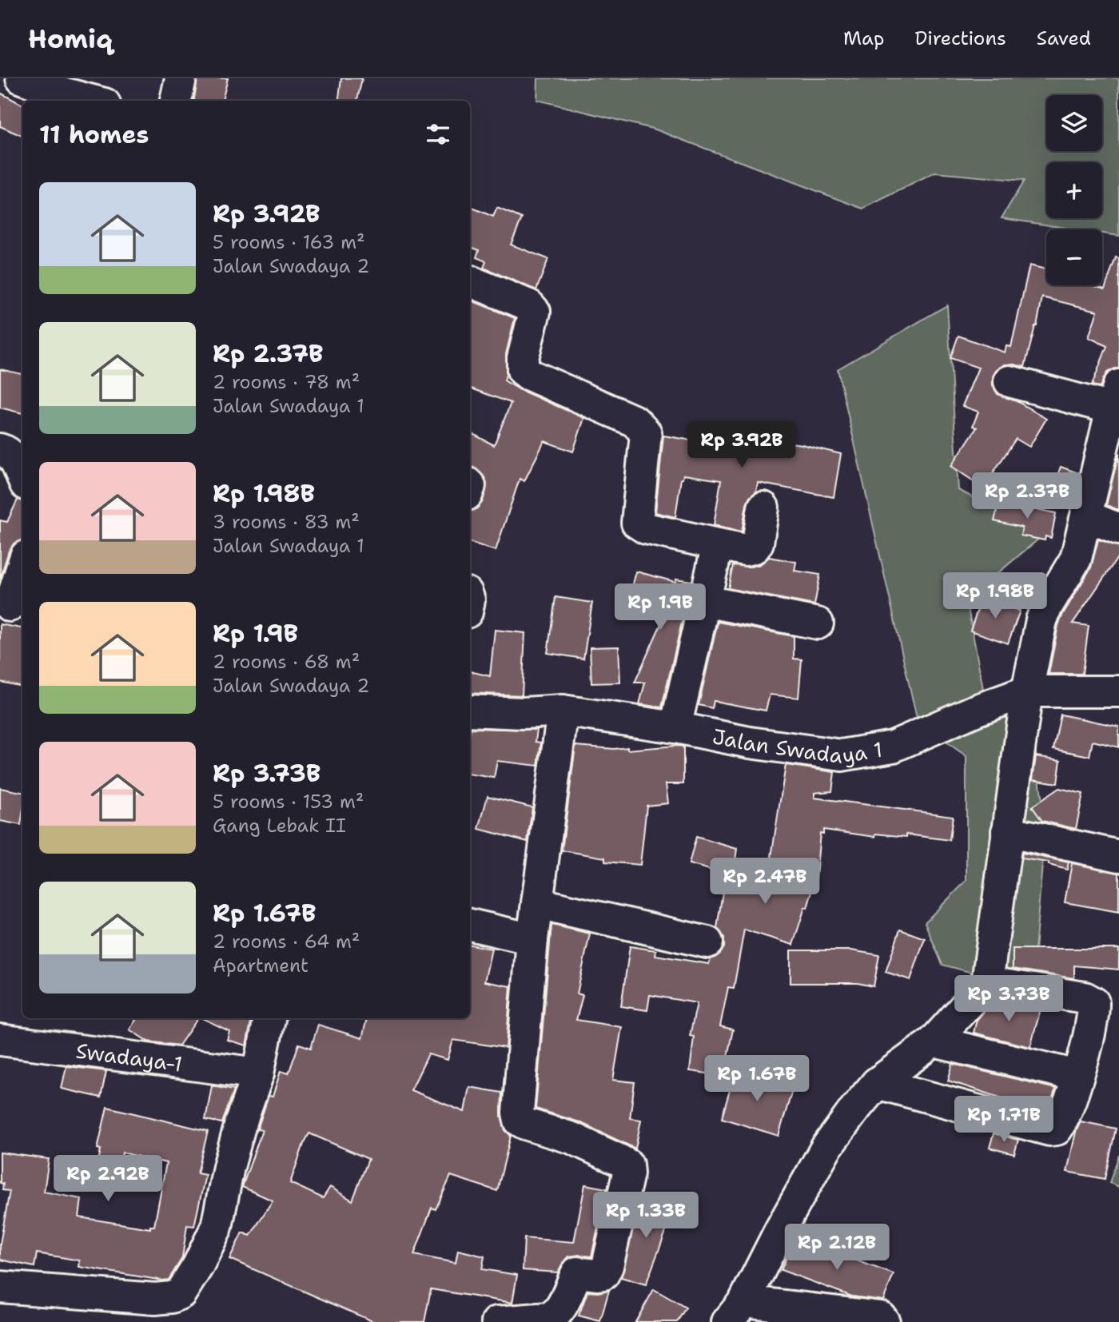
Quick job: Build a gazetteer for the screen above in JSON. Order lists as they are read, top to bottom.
{
  "streets": {
    "street": ["Jalan Swadaya 1", "Swadaya-1"]
  },
  "page": {
    "header": "Homiq",
    "nav": ["Map", "Directions", "Saved"],
    "map_buttons": ["+", "−"],
    "heading": "11 homes",
    "list": [
      {
        "name": "Rp 3.92B",
        "note": "5 rooms · 163 m² · Jalan Swadaya 2"
      },
      {
        "name": "Rp 2.37B",
        "note": "2 rooms · 78 m² · Jalan Swadaya 1"
      },
      {
        "name": "Rp 1.98B",
        "note": "3 rooms · 83 m² · Jalan Swadaya 1"
      },
      {
        "name": "Rp 1.9B",
        "note": "2 rooms · 68 m² · Jalan Swadaya 2"
      },
      {
        "name": "Rp 3.73B",
        "note": "5 rooms · 153 m² · Gang Lebak II"
      },
      {
        "name": "Rp 1.67B",
        "note": "2 rooms · 64 m² · Apartment"
      }
    ],
    "price": [
      "Rp 3.92B",
      "Rp 2.37B",
      "Rp 1.98B",
      "Rp 1.9B",
      "Rp 2.47B",
      "Rp 3.73B",
      "Rp 1.67B",
      "Rp 1.71B",
      "Rp 2.92B",
      "Rp 1.33B",
      "Rp 2.12B"
    ]
  }
}
